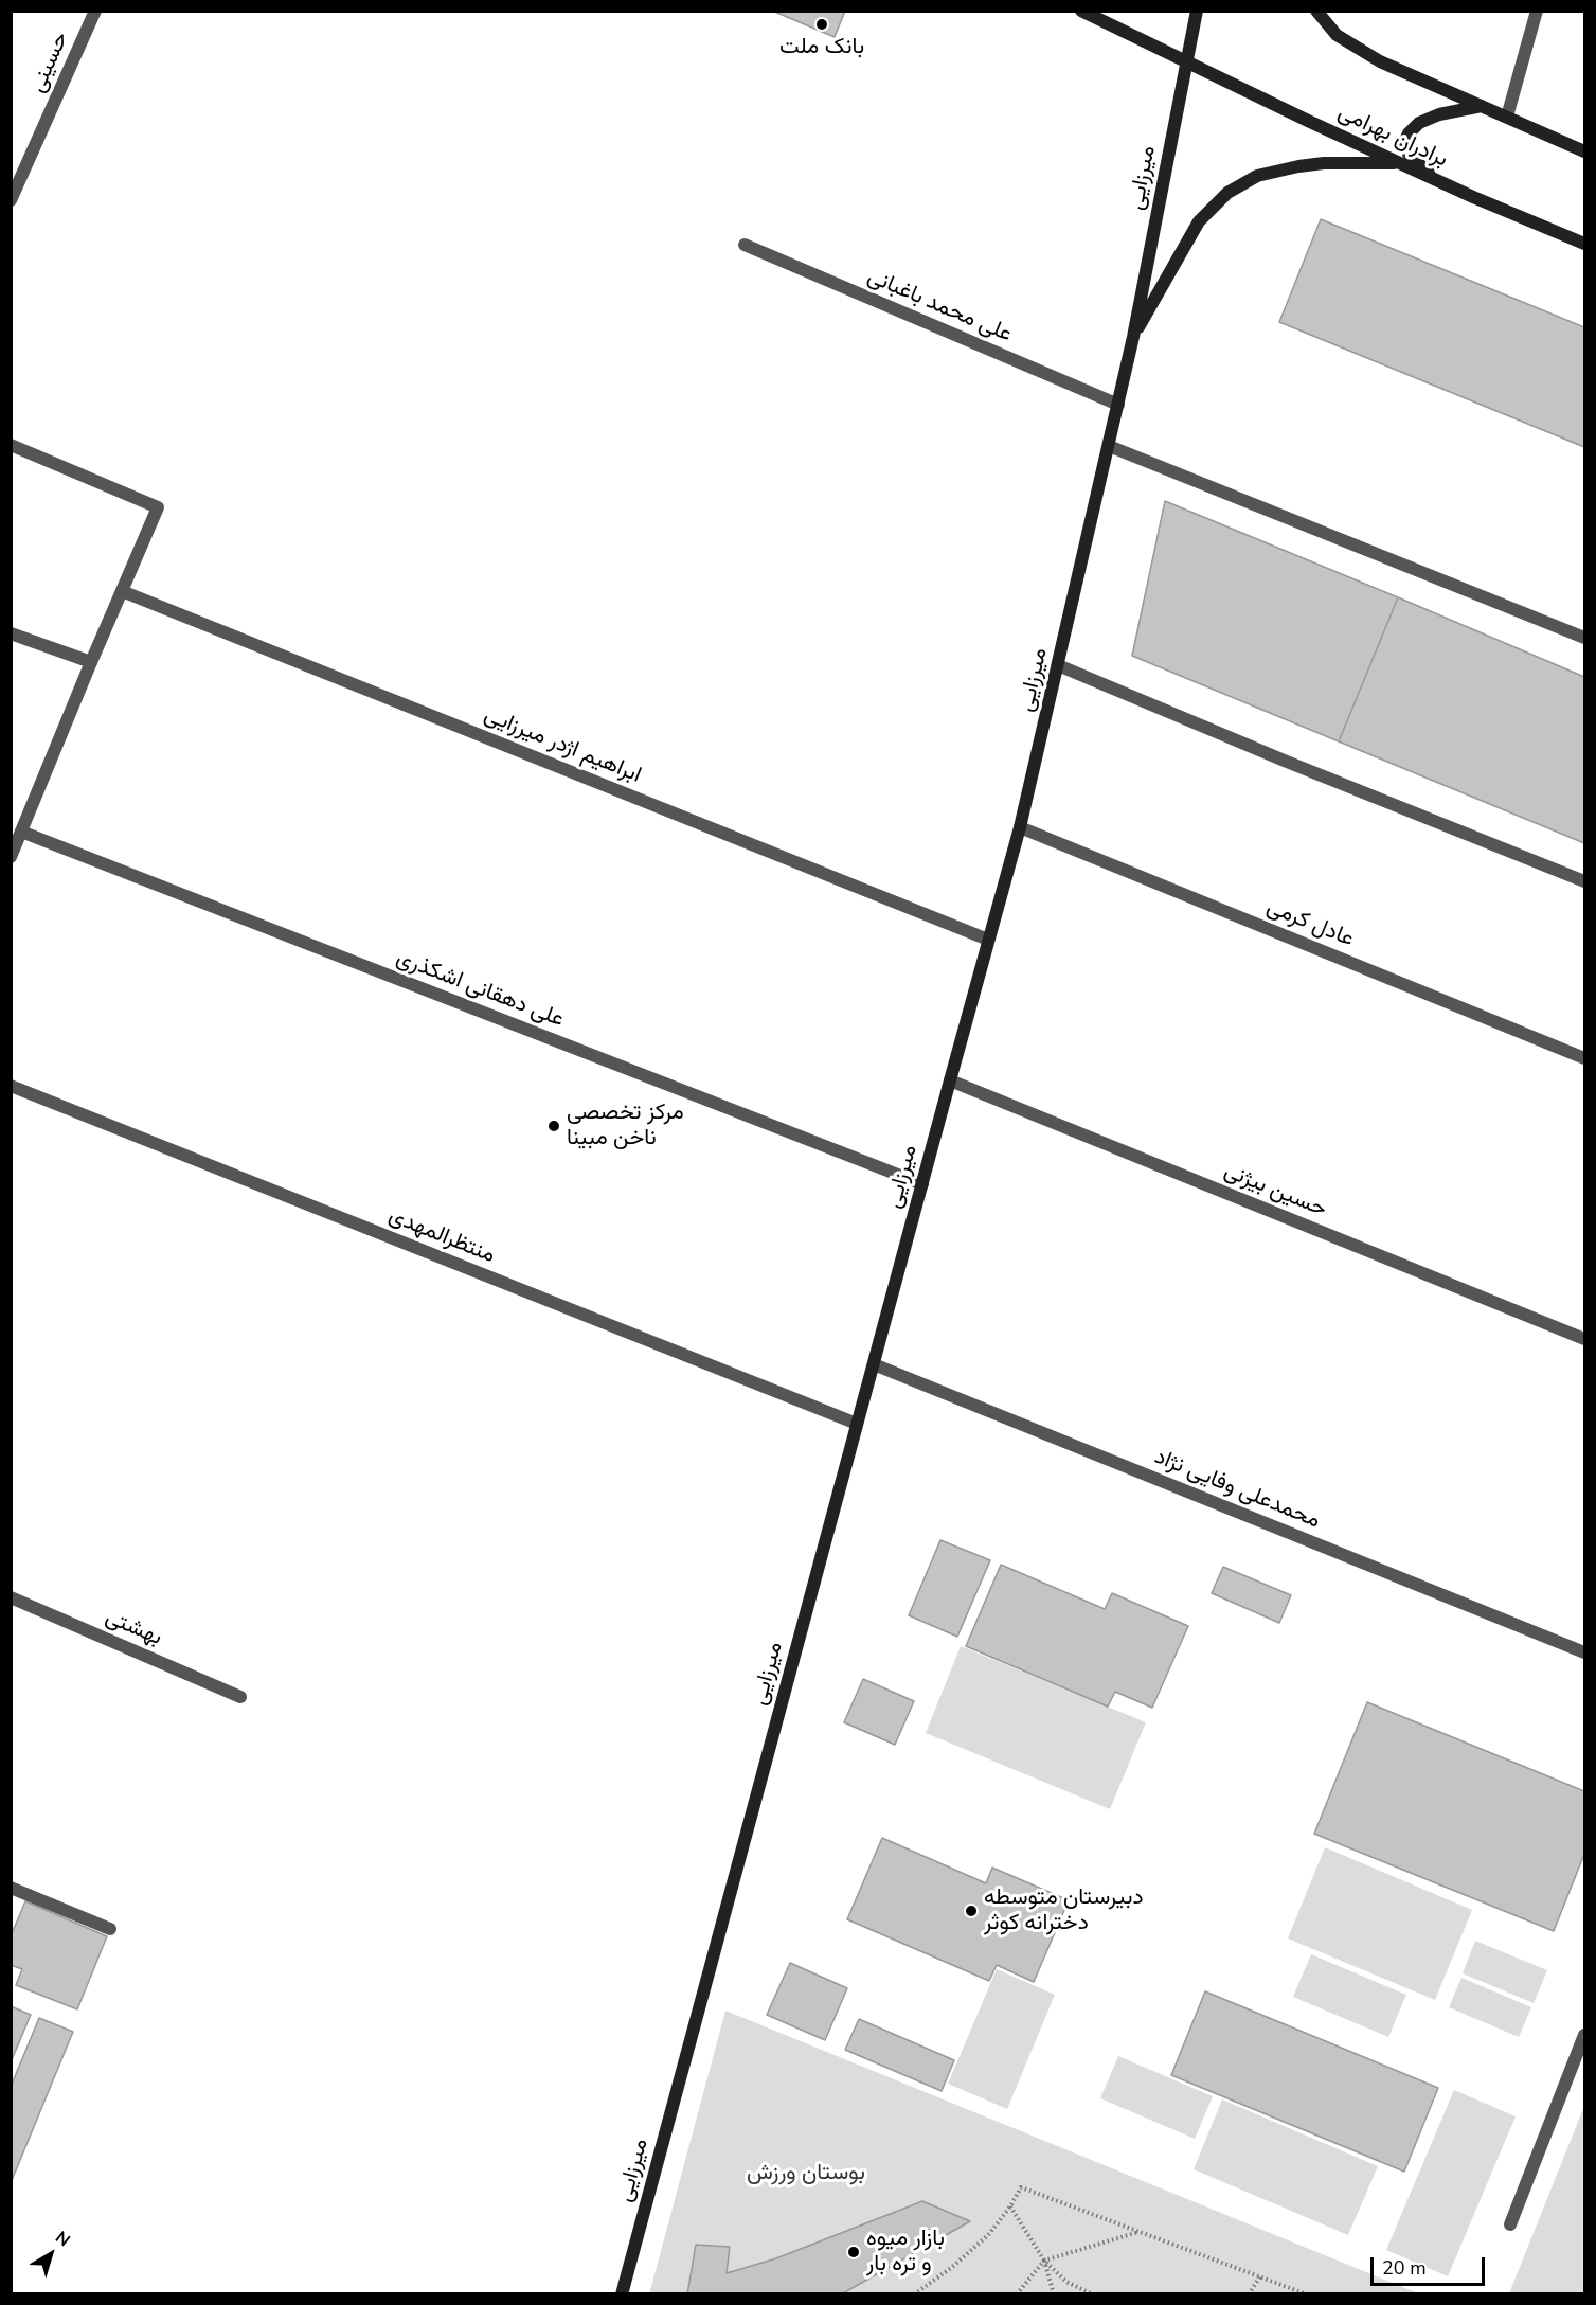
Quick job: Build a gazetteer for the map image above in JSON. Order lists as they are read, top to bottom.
{
  "streets": {
    "main road": ["برادران بهرامی", "میرزایی"],
    "street": [
      "حسینی",
      "علی محمد باغبانی",
      "ابراهیم اژدر میرزایی",
      "عادل کرمی",
      "علی دهقانی اشکذری",
      "حسین بیژنی",
      "منتظرالمهدی",
      "محمدعلی وفایی نژاد",
      "بهشتی"
    ]
  },
  "crossings": [
    ["برادران بهرامی", "میرزایی"],
    ["میرزایی", "علی محمد باغبانی"],
    ["میرزایی", "ابراهیم اژدر میرزایی"],
    ["میرزایی", "عادل کرمی"],
    ["میرزایی", "علی دهقانی اشکذری"],
    ["میرزایی", "حسین بیژنی"],
    ["میرزایی", "منتظرالمهدی"],
    ["میرزایی", "محمدعلی وفایی نژاد"]
  ],
  "parks": ["بوستان ورزش"],
  "places": [
    "بانک ملت",
    "مرکز تخصصی ناخن مبینا",
    "دبیرستان متوسطه دخترانه کوثر",
    "بازار میوه و تره بار"
  ],
  "scale_bar": "20 m",
  "north": "top right"
}
